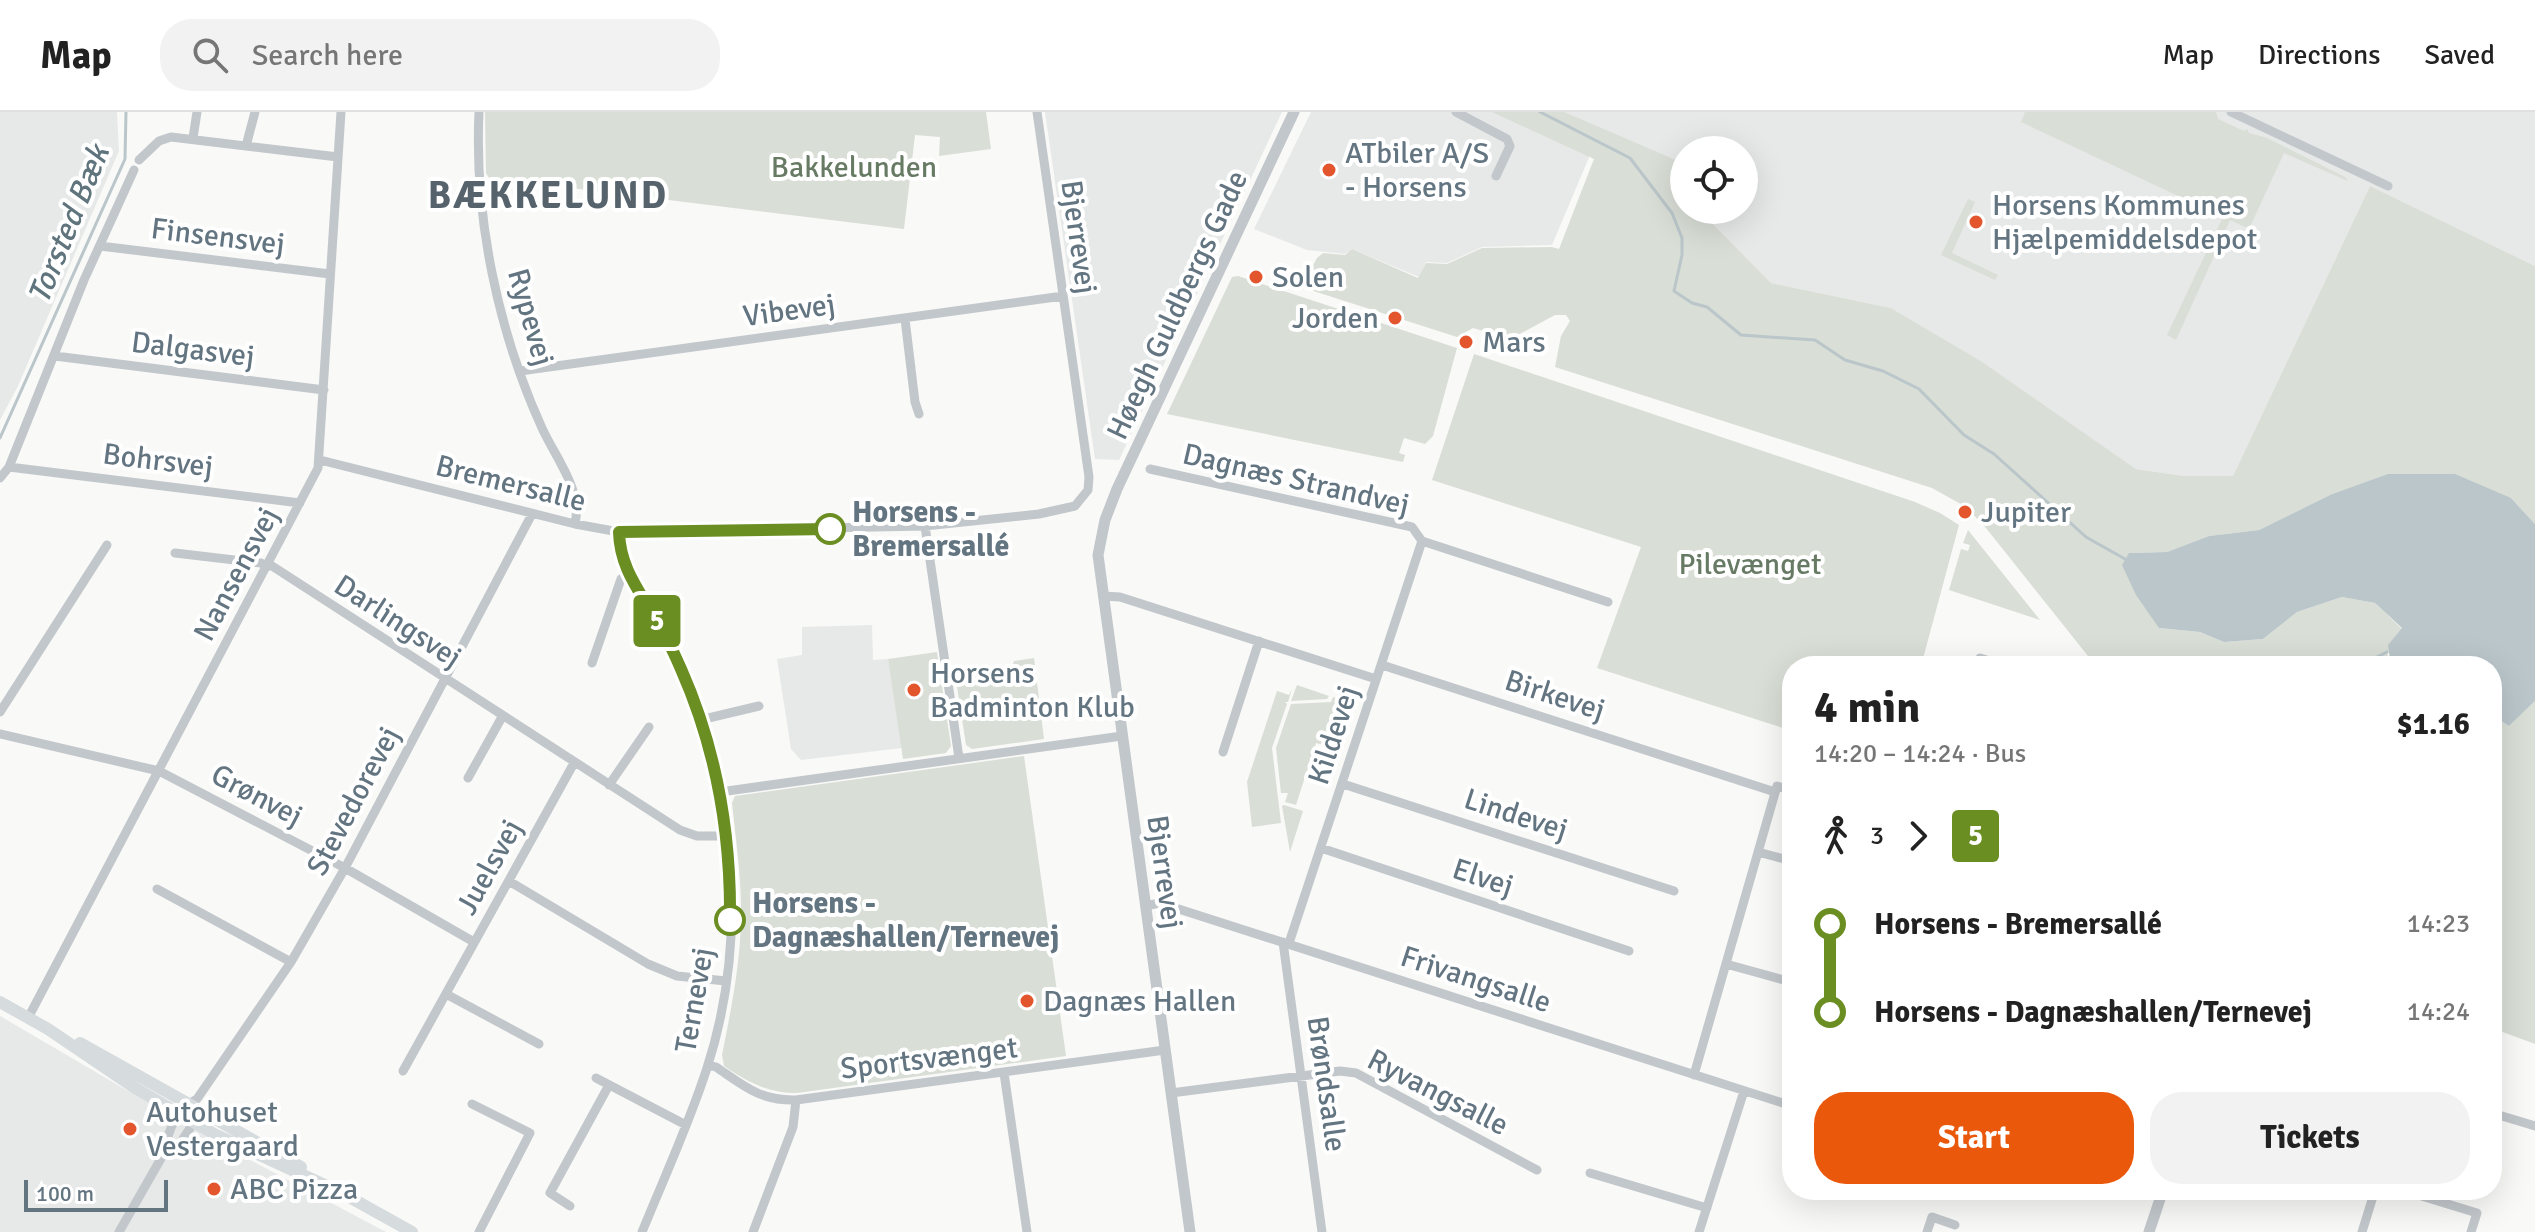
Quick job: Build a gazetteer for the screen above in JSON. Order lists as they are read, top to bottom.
{
  "streets": {
    "street": [
      "Finsensvej",
      "Bjerrevej",
      "Høegh Guldbergs Gade",
      "Vibevej",
      "Rypevej",
      "Dalgasvej",
      "Bohrsvej",
      "Dagnæs Strandvej",
      "Bremersalle",
      "Nansensvej",
      "Darlingsvej",
      "Birkevej",
      "Kildevej",
      "Grønvej",
      "Stevedorevej",
      "Lindevej",
      "Juelsvej",
      "Elvej",
      "Frivangsalle",
      "Ternevej",
      "Sportsvænget",
      "Brøndsalle",
      "Ryvangsalle"
    ]
  },
  "crossings": [
    ["Finsensvej", "Nansensvej"],
    ["Bjerrevej", "Høegh Guldbergs Gade"],
    ["Bjerrevej", "Vibevej"],
    ["Bjerrevej", "Bremersalle"],
    ["Bjerrevej", "Frivangsalle"],
    ["Bjerrevej", "Sportsvænget"],
    ["Bjerrevej", "Ryvangsalle"],
    ["Vibevej", "Rypevej"],
    ["Rypevej", "Bremersalle"],
    ["Dalgasvej", "Nansensvej"],
    ["Bohrsvej", "Nansensvej"],
    ["Dagnæs Strandvej", "Kildevej"],
    ["Bremersalle", "Nansensvej"],
    ["Bremersalle", "Stevedorevej"],
    ["Bremersalle", "Ternevej"],
    ["Nansensvej", "Darlingsvej"],
    ["Nansensvej", "Grønvej"],
    ["Darlingsvej", "Stevedorevej"],
    ["Darlingsvej", "Juelsvej"],
    ["Darlingsvej", "Ternevej"],
    ["Birkevej", "Kildevej"],
    ["Kildevej", "Lindevej"],
    ["Kildevej", "Elvej"],
    ["Kildevej", "Frivangsalle"],
    ["Kildevej", "Brøndsalle"],
    ["Grønvej", "Stevedorevej"],
    ["Grønvej", "Juelsvej"],
    ["Frivangsalle", "Brøndsalle"],
    ["Ternevej", "Sportsvænget"],
    ["Brøndsalle", "Ryvangsalle"]
  ],
  "districts": ["BÆKKELUND"],
  "water": ["Torsted Bæk"],
  "parks": ["Bakkelunden", "Pilevænget"],
  "places": [
    "ATbiler A/S - Horsens",
    "Horsens Kommunes Hjælpemiddelsdepot",
    "Solen",
    "Jorden",
    "Mars",
    "Jupiter",
    "Horsens - Bremersallé",
    "Horsens Badminton Klub",
    "Horsens - Dagnæshallen/Ternevej",
    "Dagnæs Hallen",
    "Autohuset Vestergaard",
    "ABC Pizza"
  ],
  "lines": ["bus line 5"],
  "scale_bar": "100 m",
  "page": {
    "header": "Map",
    "search": "Search here",
    "nav": ["Map", "Directions", "Saved"],
    "on_map": "5",
    "heading": ["4 min", "14:20 – 14:24 · Bus", "$1.16"],
    "legs": ["3", "5"],
    "list": [
      {
        "name": "Horsens - Bremersallé",
        "value": "14:23"
      },
      {
        "name": "Horsens - Dagnæshallen/Ternevej",
        "value": "14:24"
      }
    ],
    "buttons": ["Start", "Tickets"],
    "scale": "100 m"
  }
}
